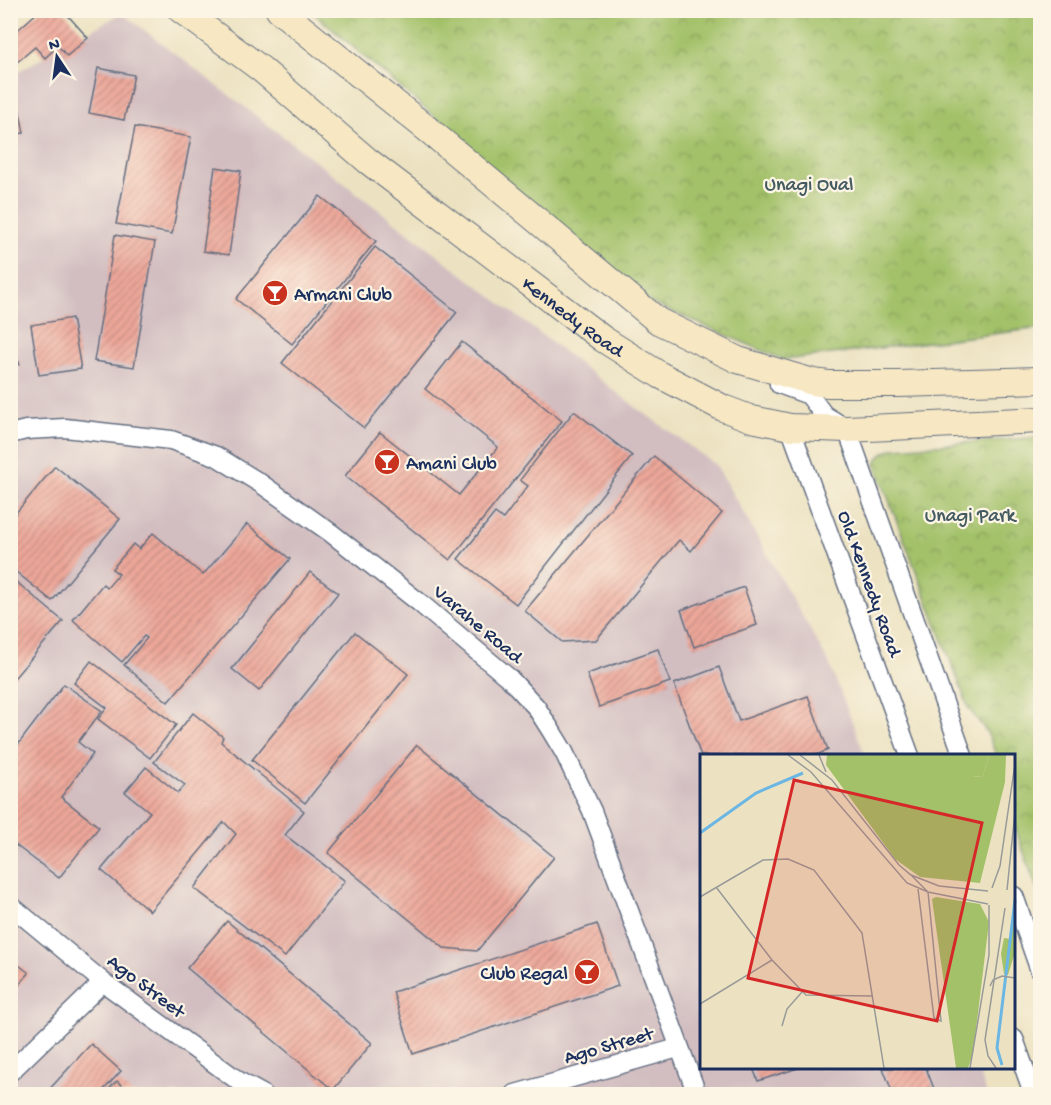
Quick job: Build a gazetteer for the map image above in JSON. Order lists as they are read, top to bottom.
{
  "streets": {
    "main road": ["Kennedy Road"],
    "street": ["Old Kennedy Road", "Varahe Road", "Ago Street"]
  },
  "crossings": [
    ["Kennedy Road", "Old Kennedy Road"],
    ["Varahe Road", "Ago Street"]
  ],
  "parks": ["Unagi Oval", "Unagi Park"],
  "places": {
    "bar": ["Armani Club", "Amani Club", "Club Regal"]
  },
  "north": "top"
}
